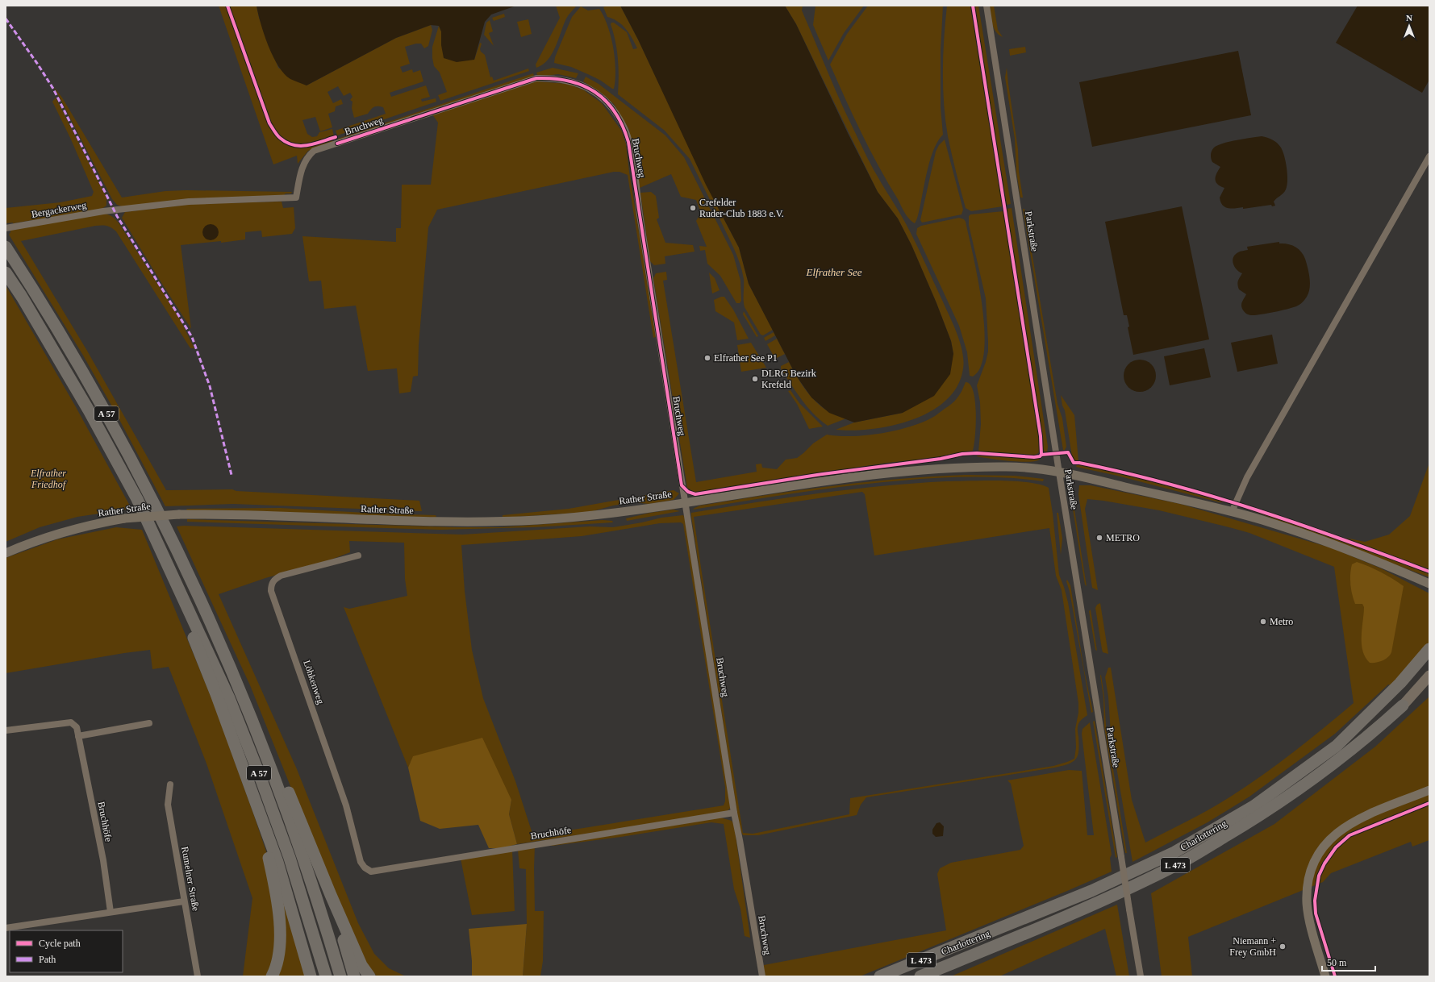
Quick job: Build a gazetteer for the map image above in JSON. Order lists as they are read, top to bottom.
{
  "streets": {
    "highway": ["A 57", "Charlottering", "L 473"],
    "main road": ["Rather Straße"],
    "street": [
      "Bruchweg",
      "Bergackerweg",
      "Parkstraße",
      "Löhkenweg",
      "Bruchhöfe",
      "Rumelner Straße"
    ]
  },
  "crossings": [
    ["Bruchweg", "Bergackerweg"],
    ["Bruchweg", "Rather Straße"],
    ["Bruchweg", "Bruchhöfe"],
    ["Parkstraße", "Rather Straße"],
    ["Löhkenweg", "Bruchhöfe"]
  ],
  "water": ["Elfrather See"],
  "parks": ["Elfrather Friedhof"],
  "places": [
    "Crefelder Ruder-Club 1883 e.V.",
    "Elfrather See P1",
    "DLRG Bezirk Krefeld",
    "METRO",
    "Metro",
    "Niemann + Frey GmbH"
  ],
  "legend": ["Cycle path", "Path"],
  "scale_bar": "50 m",
  "north": "top"
}
